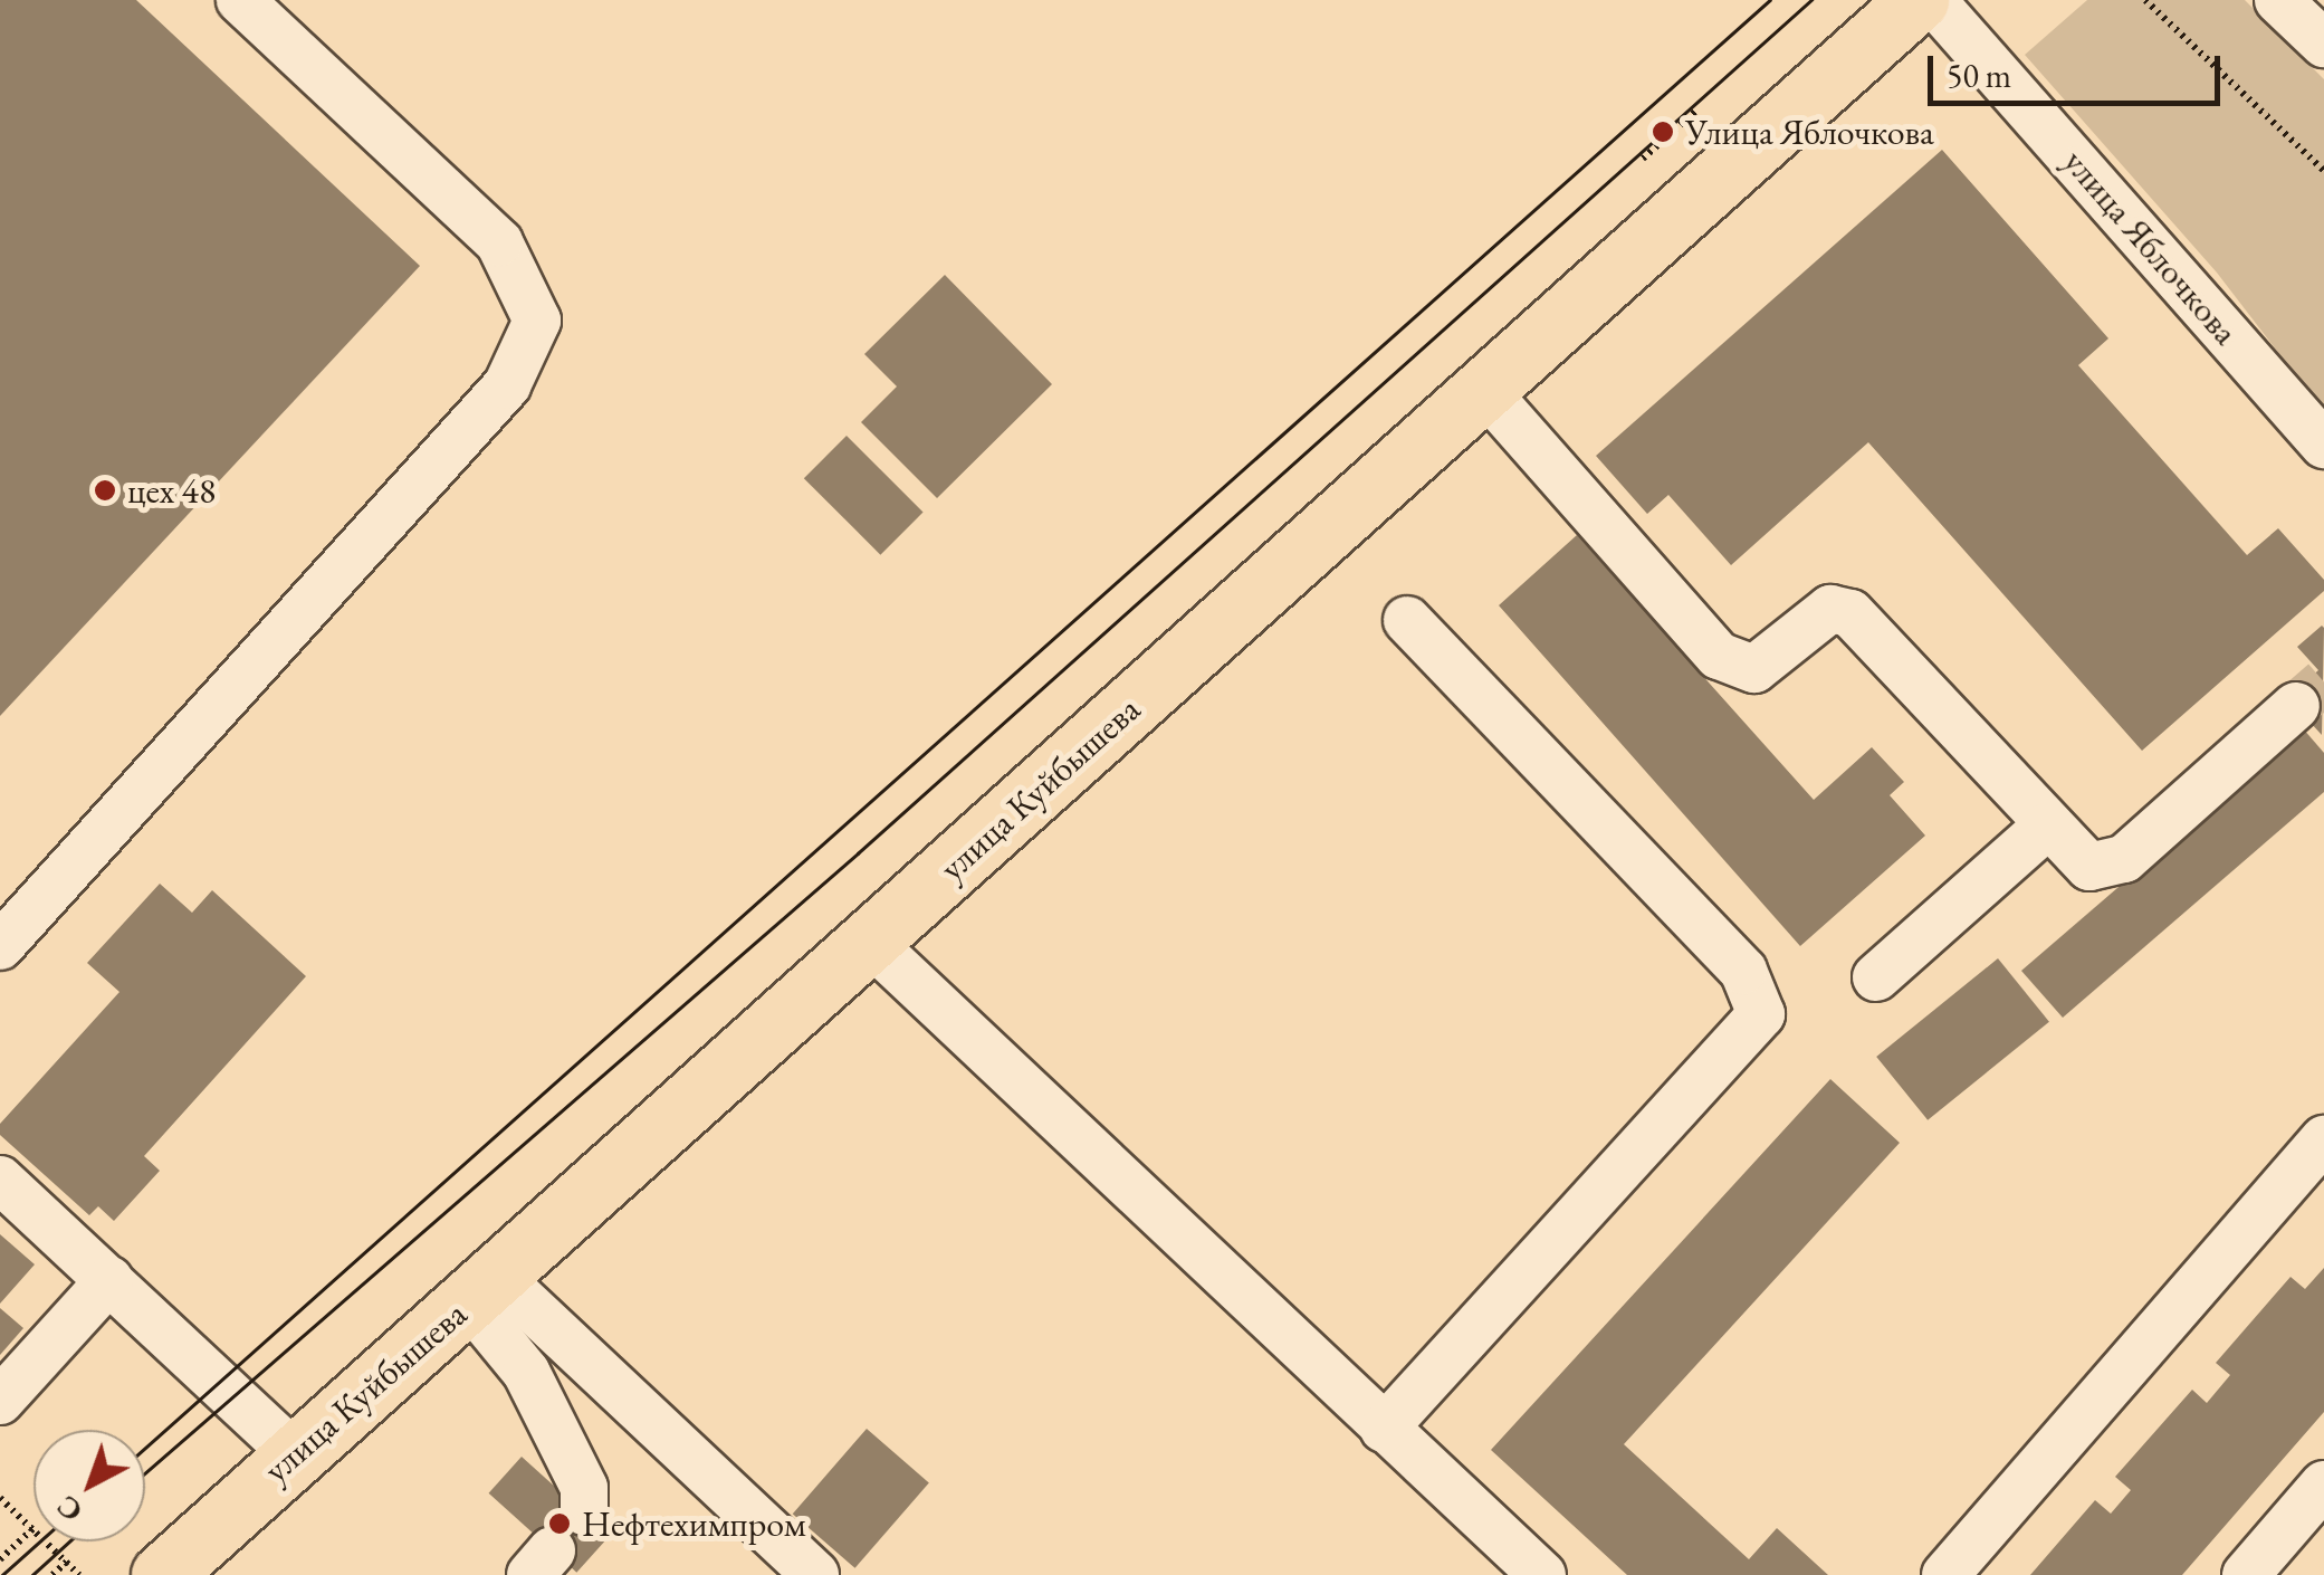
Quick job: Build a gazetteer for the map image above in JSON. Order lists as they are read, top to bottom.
{
  "streets": {
    "main road": ["улица Куйбышева"],
    "street": ["улица Яблочкова"]
  },
  "places": ["Улица Яблочкова", "цех 48", "Нефтехимпром"],
  "scale_bar": "50 m",
  "north": "bottom left"
}
